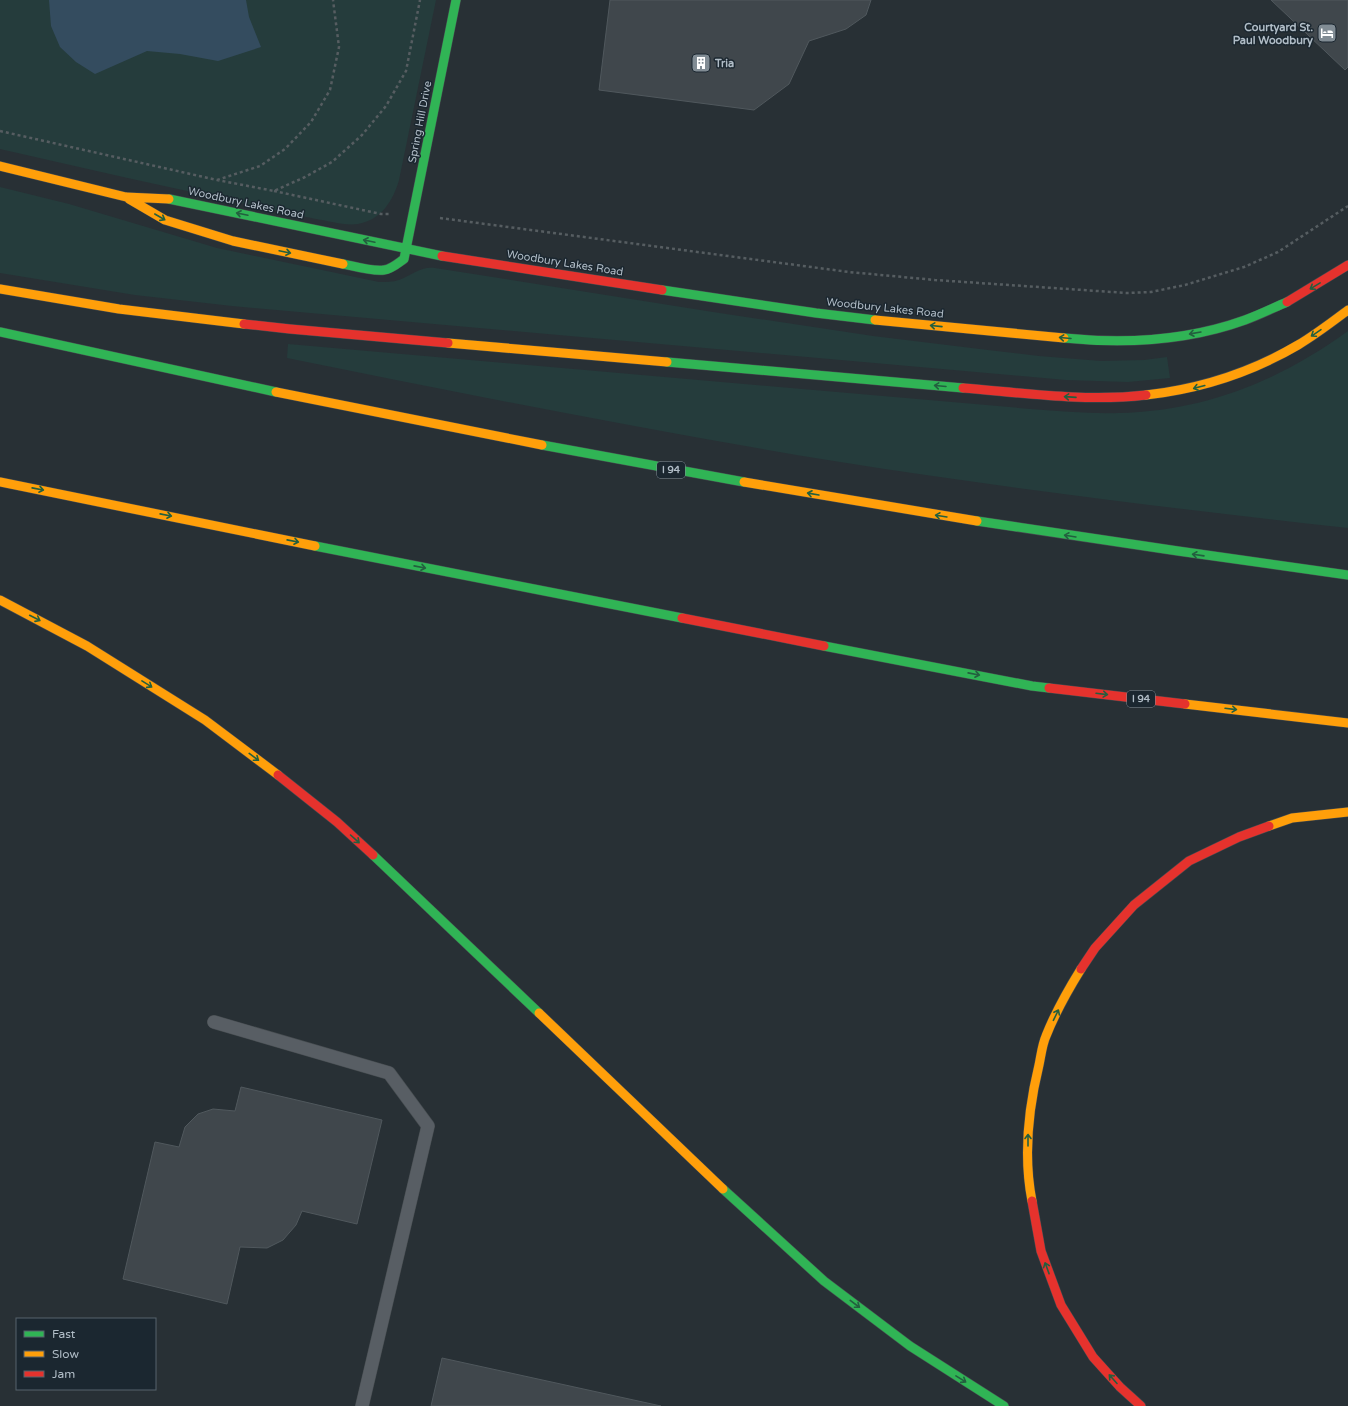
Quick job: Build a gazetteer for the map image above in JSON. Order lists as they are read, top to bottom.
{
  "streets": {
    "main road": ["Spring Hill Drive", "Woodbury Lakes Road", "I 94"]
  },
  "crossings": [
    ["Spring Hill Drive", "Woodbury Lakes Road"]
  ],
  "places": {
    "hotel": ["Courtyard St. Paul Woodbury"],
    "building": ["Tria"]
  },
  "legend": ["Fast", "Slow", "Jam"]
}
